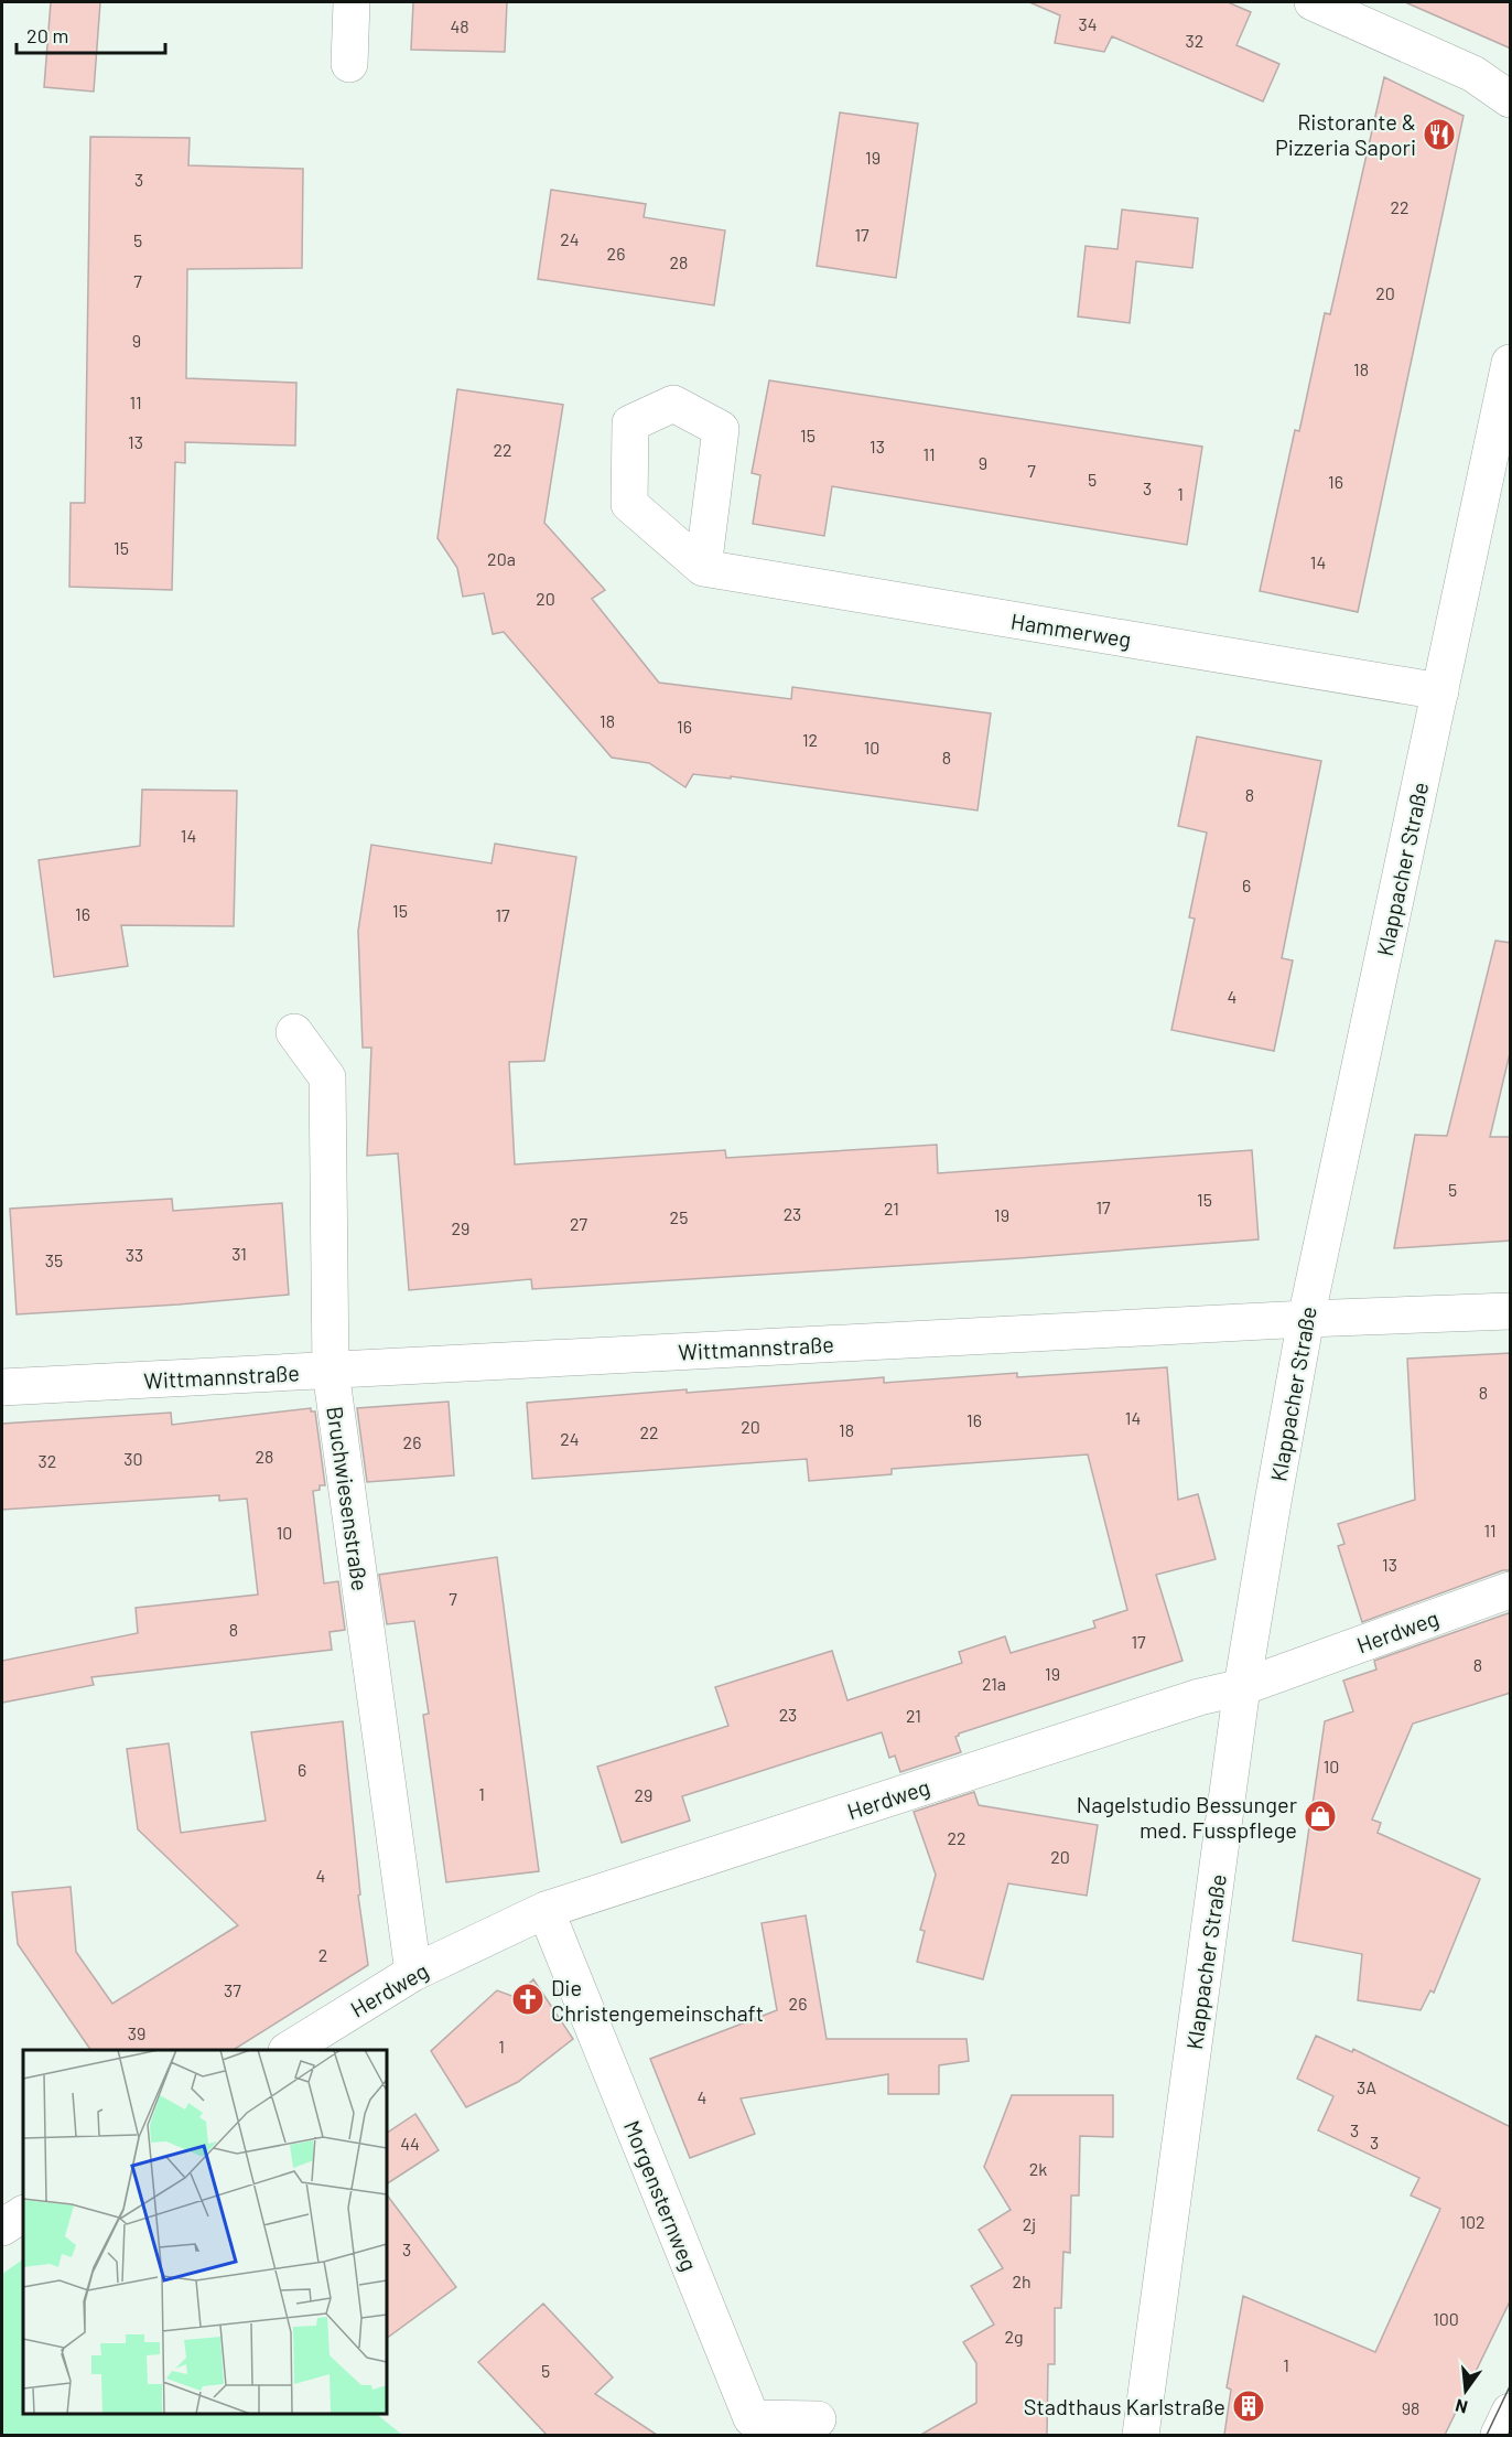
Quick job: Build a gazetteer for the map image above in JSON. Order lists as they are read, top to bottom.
{
  "streets": {
    "street": [
      "Hammerweg",
      "Klappacher Straße",
      "Wittmannstraße",
      "Bruchwiesenstraße",
      "Herdweg",
      "Morgensternweg"
    ]
  },
  "crossings": [
    ["Hammerweg", "Klappacher Straße"],
    ["Klappacher Straße", "Wittmannstraße"],
    ["Klappacher Straße", "Herdweg"],
    ["Wittmannstraße", "Bruchwiesenstraße"],
    ["Bruchwiesenstraße", "Herdweg"],
    ["Herdweg", "Morgensternweg"]
  ],
  "places": {
    "restaurant": ["Ristorante & Pizzeria Sapori"],
    "shop": ["Nagelstudio Bessunger med. Fusspflege"],
    "church": ["Die Christengemeinschaft"],
    "building": ["Stadthaus Karlstraße"]
  },
  "house_numbers": [
    "34",
    "48",
    "32",
    "19",
    "3",
    "22",
    "17",
    "24",
    "5",
    "26",
    "28",
    "7",
    "20",
    "9",
    "18",
    "11",
    "15",
    "13",
    "13",
    "22",
    "11",
    "9",
    "7",
    "5",
    "16",
    "3",
    "1",
    "15",
    "20a",
    "14",
    "20",
    "18",
    "16",
    "12",
    "10",
    "8",
    "8",
    "14",
    "6",
    "15",
    "16",
    "17",
    "4",
    "5",
    "15",
    "17",
    "21",
    "23",
    "19",
    "25",
    "27",
    "29",
    "31",
    "33",
    "35",
    "8",
    "14",
    "16",
    "20",
    "18",
    "22",
    "24",
    "26",
    "28",
    "30",
    "32",
    "11",
    "10",
    "13",
    "7",
    "8",
    "17",
    "8",
    "19",
    "21a",
    "23",
    "21",
    "10",
    "6",
    "1",
    "29",
    "22",
    "20",
    "4",
    "2",
    "37",
    "26",
    "39",
    "1",
    "3A",
    "4",
    "3",
    "3",
    "44",
    "2k",
    "102",
    "2j",
    "3",
    "2h",
    "100",
    "2g",
    "1",
    "5",
    "98"
  ],
  "scale_bar": "20 m",
  "north": "bottom"
}
